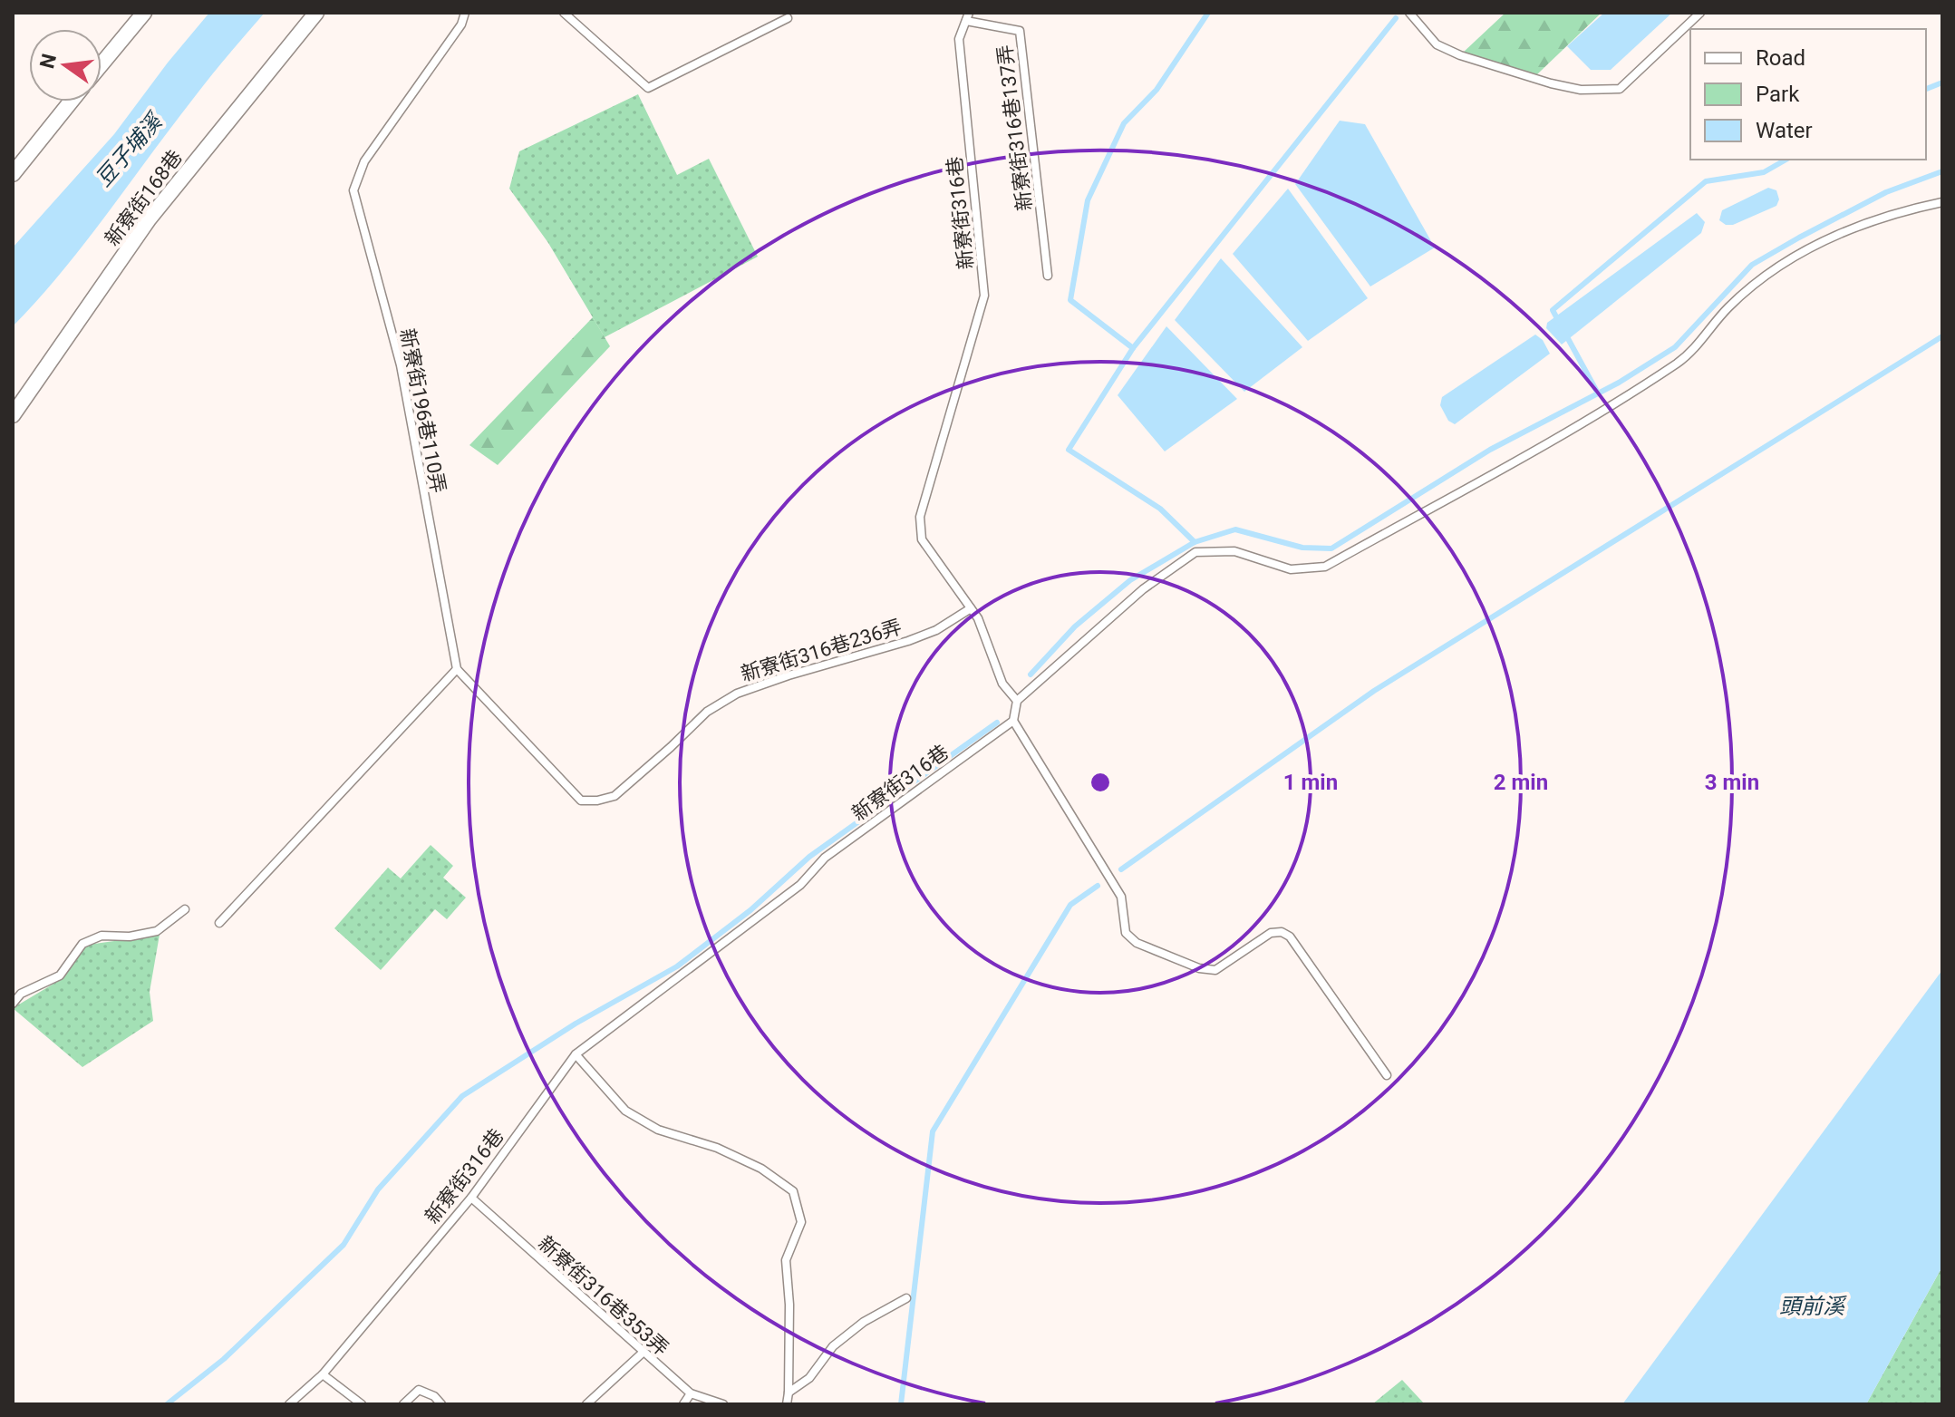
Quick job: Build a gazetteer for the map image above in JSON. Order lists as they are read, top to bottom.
{
  "streets": {
    "street": ["新寮街168巷"],
    "lane": [
      "新寮街316巷137弄",
      "新寮街316巷",
      "新寮街196巷110弄",
      "新寮街316巷236弄",
      "新寮街316巷353弄"
    ]
  },
  "crossings": [
    ["新寮街316巷137弄", "新寮街316巷"],
    ["新寮街316巷", "新寮街316巷236弄"],
    ["新寮街316巷", "新寮街316巷353弄"],
    ["新寮街196巷110弄", "新寮街316巷236弄"]
  ],
  "water": ["豆子埔溪", "頭前溪"],
  "legend": ["Road", "Park", "Water"],
  "north": "left",
  "rings": ["1 min", "2 min", "3 min"]
}
